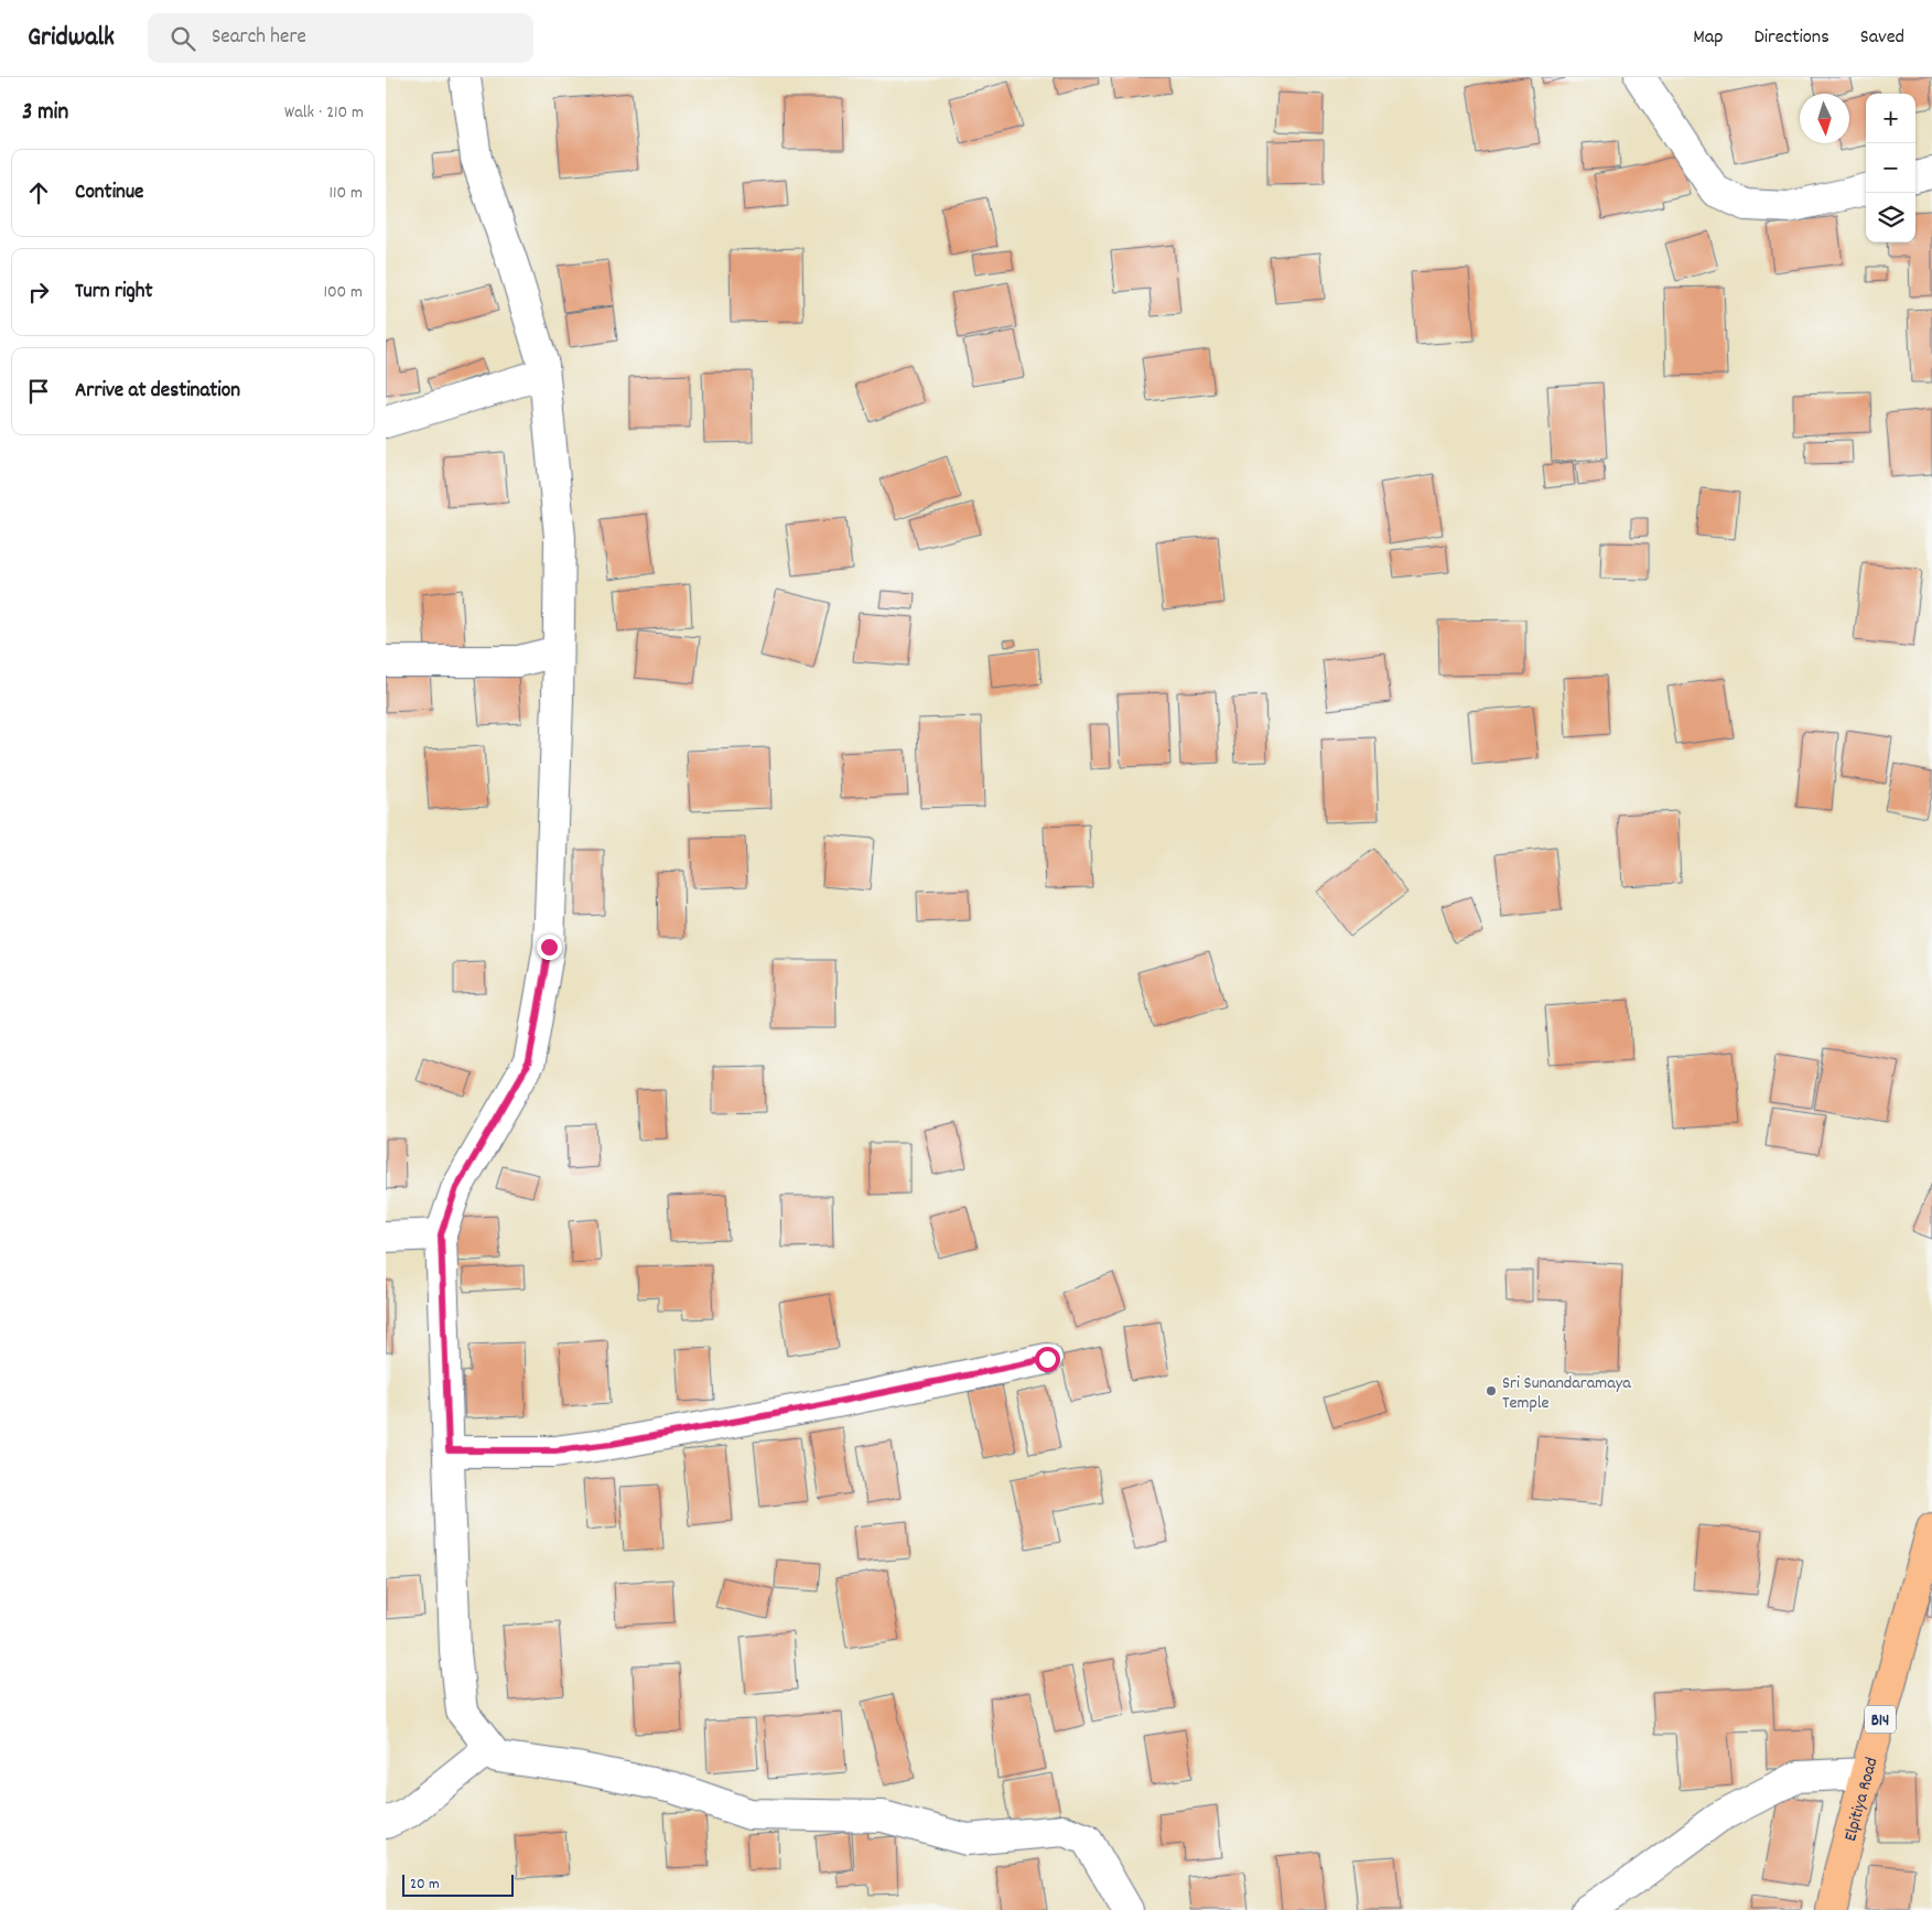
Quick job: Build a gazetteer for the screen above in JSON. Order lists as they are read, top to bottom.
{
  "streets": {
    "main road": ["B14", "Elpitiya Road"]
  },
  "places": ["Sri Sunandaramaya Temple"],
  "scale_bar": "20 m",
  "north": "bottom",
  "page": {
    "header": "Gridwalk",
    "search": "Search here",
    "nav": ["Map", "Directions", "Saved"],
    "heading": ["3 min", "Walk · 210 m"],
    "map_buttons": ["+", "−"],
    "list": [
      ["Continue", "110 m"],
      ["Turn right", "100 m"],
      "Arrive at destination"
    ],
    "scale": "20 m"
  }
}
